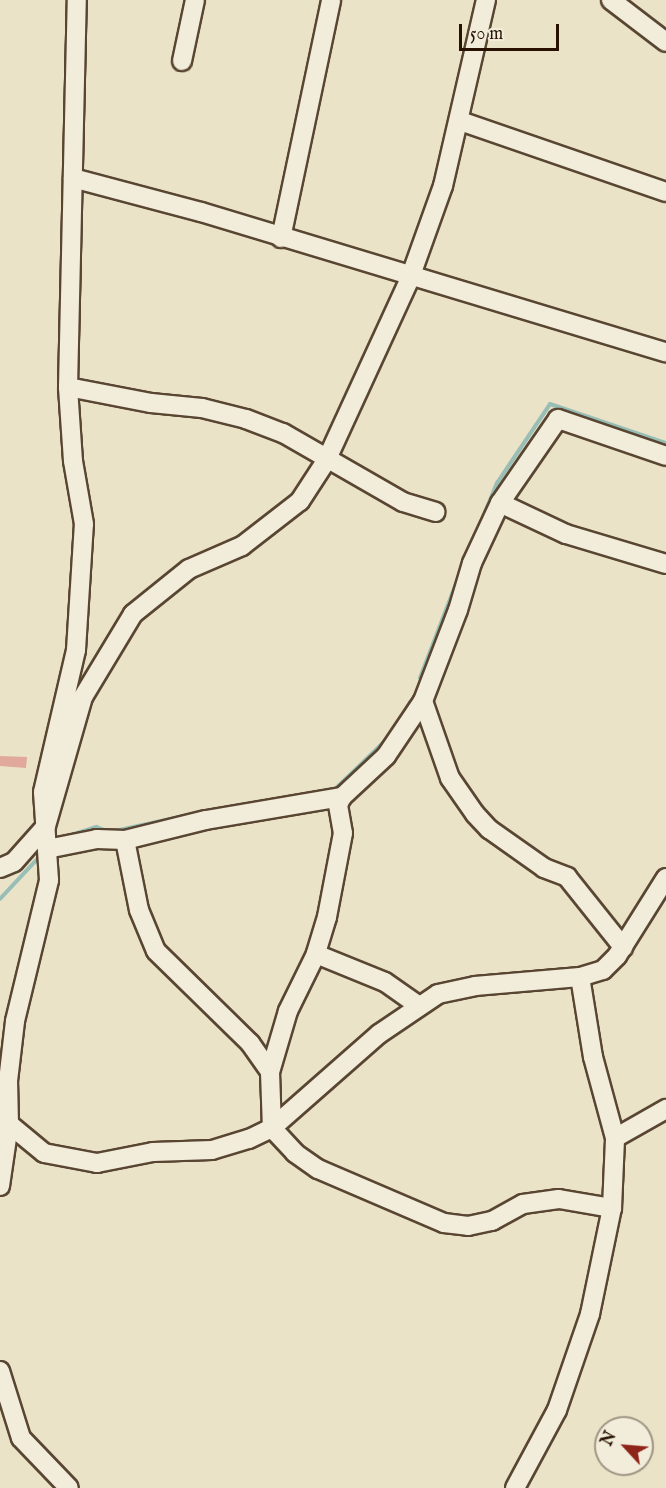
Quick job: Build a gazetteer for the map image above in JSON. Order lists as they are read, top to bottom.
{
  "scale_bar": "50 m",
  "north": "top left"
}
